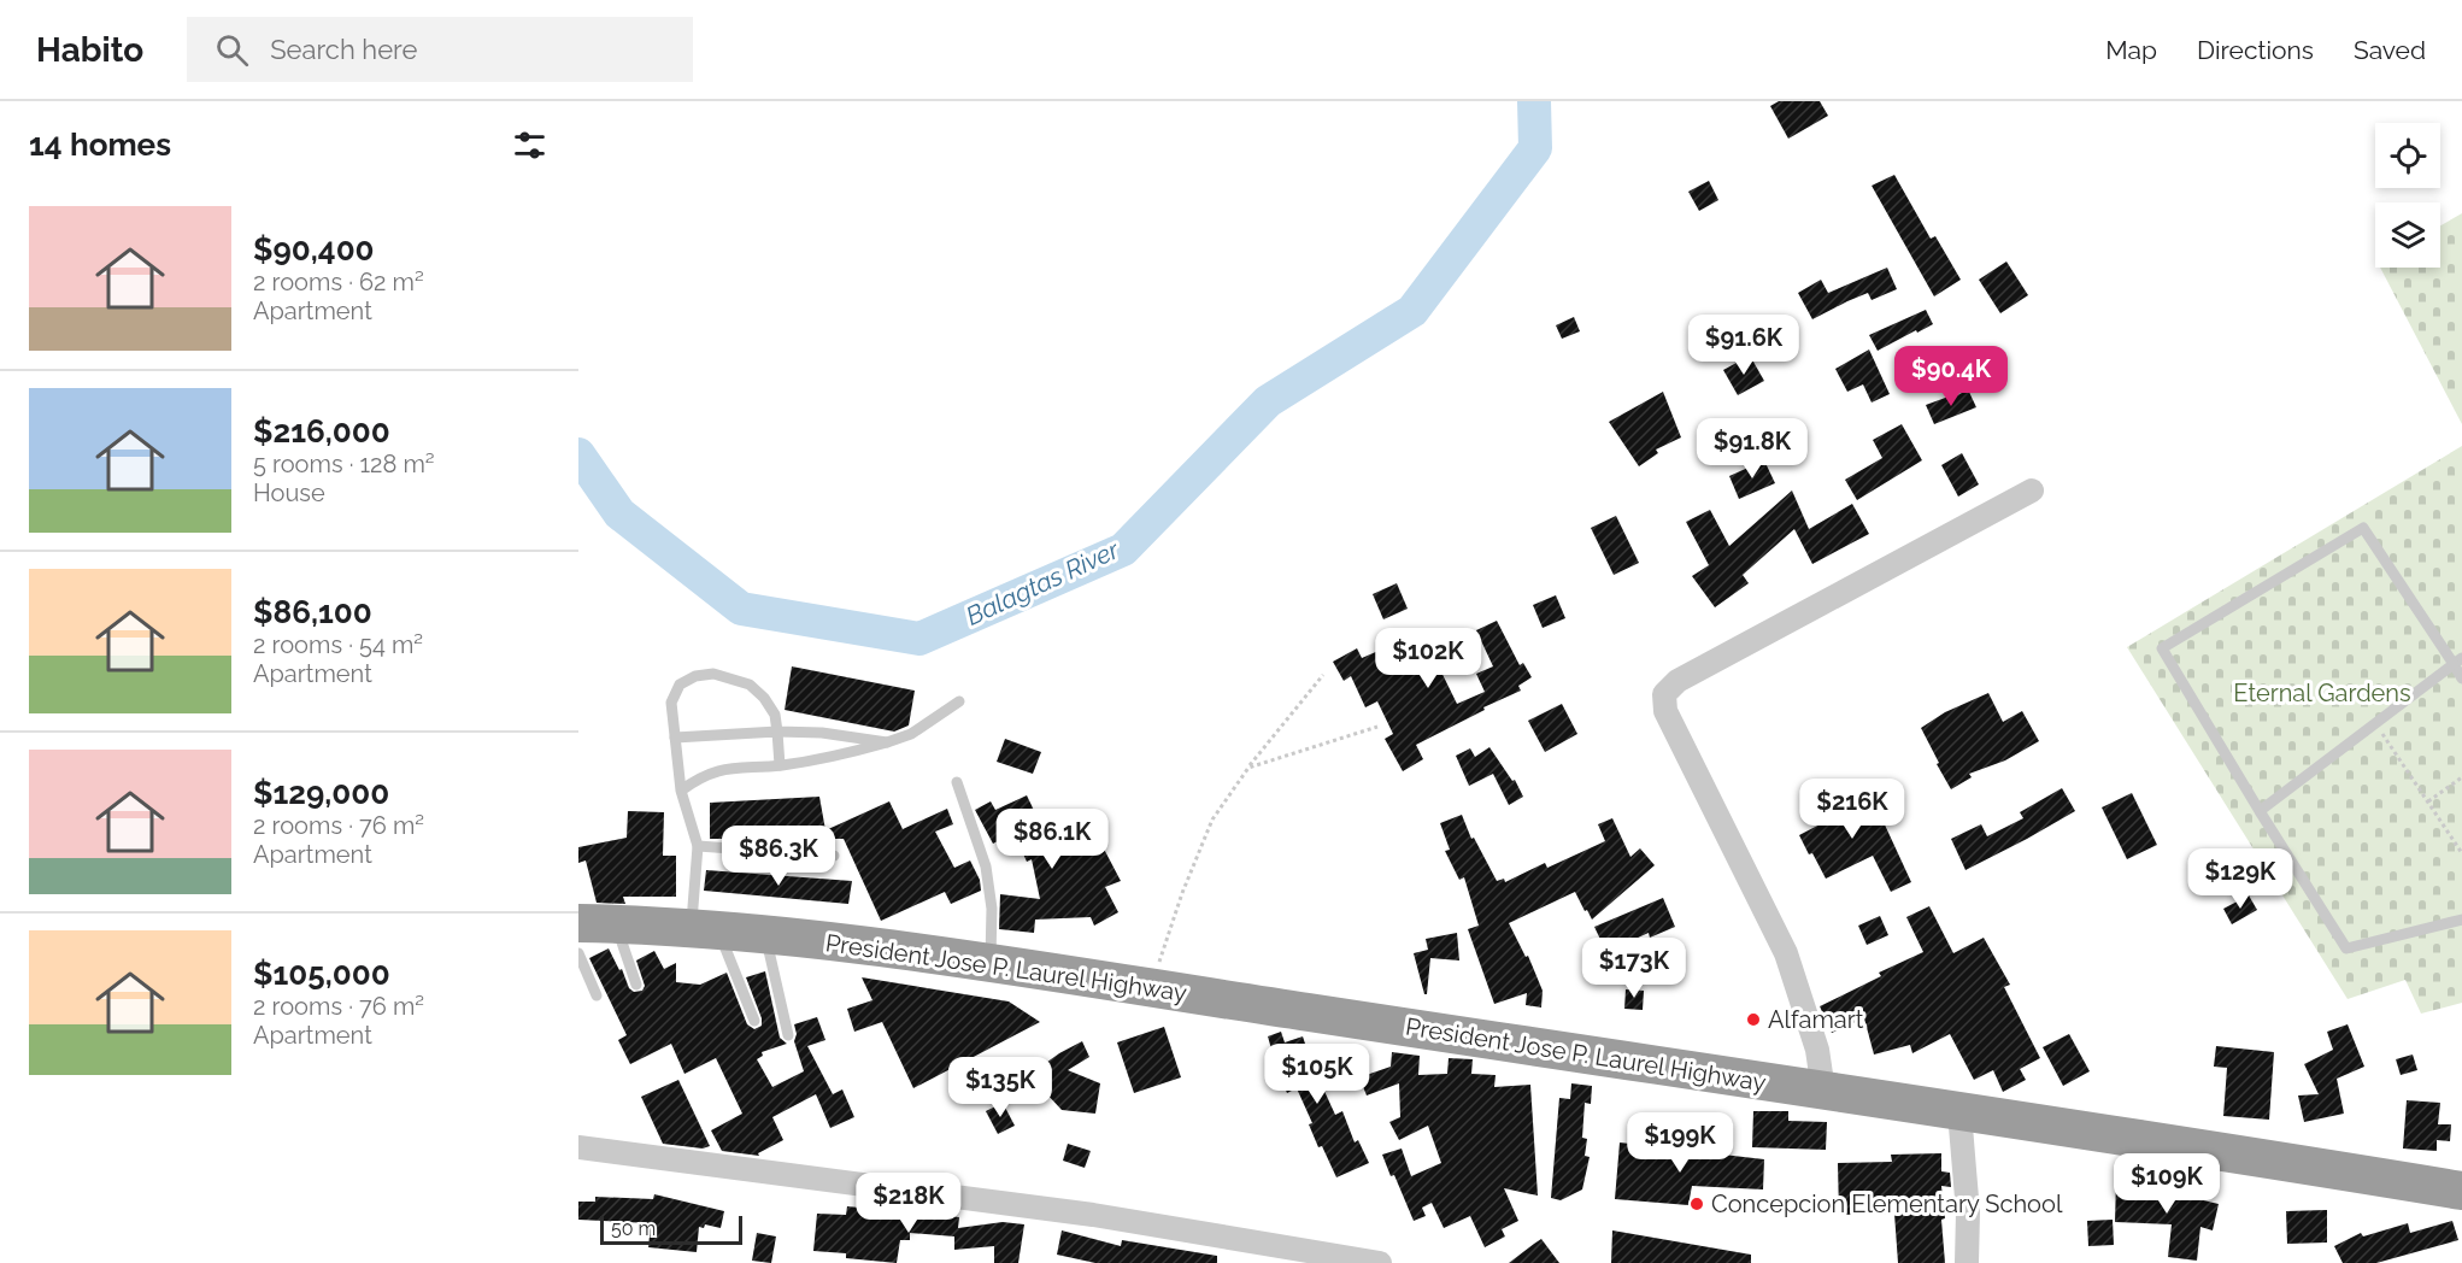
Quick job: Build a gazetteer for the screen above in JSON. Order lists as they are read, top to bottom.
{
  "streets": {
    "highway": ["President Jose P. Laurel Highway"]
  },
  "water": ["Balagtas River"],
  "parks": ["Eternal Gardens"],
  "places": ["Alfamart", "Concepcion Elementary School"],
  "scale_bar": "50 m",
  "page": {
    "header": "Habito",
    "search": "Search here",
    "nav": ["Map", "Directions", "Saved"],
    "heading": "14 homes",
    "list": [
      {
        "name": "$90,400",
        "note": "2 rooms · 62 m² · Apartment"
      },
      {
        "name": "$216,000",
        "note": "5 rooms · 128 m² · House"
      },
      {
        "name": "$86,100",
        "note": "2 rooms · 54 m² · Apartment"
      },
      {
        "name": "$129,000",
        "note": "2 rooms · 76 m² · Apartment"
      },
      {
        "name": "$105,000",
        "note": "2 rooms · 76 m² · Apartment"
      }
    ],
    "price": [
      "$91.6K",
      "$90.4K",
      "$91.8K",
      "$102K",
      "$216K",
      "$86.1K",
      "$86.3K",
      "$129K",
      "$173K",
      "$105K",
      "$135K",
      "$199K",
      "$109K",
      "$218K"
    ],
    "scale": "50 m"
  }
}
